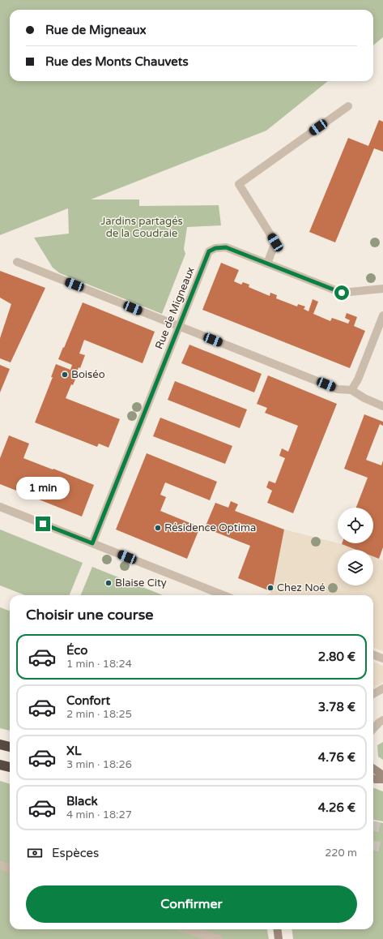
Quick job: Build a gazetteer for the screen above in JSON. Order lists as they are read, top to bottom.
{
  "streets": {
    "street": ["Rue de Migneaux"]
  },
  "parks": ["Jardins partagés de la Coudraie"],
  "places": [
    "Boiséo",
    "Résidence Optima",
    "Blaise City",
    "Chez Noé"
  ],
  "page": {
    "banner": ["Rue de Migneaux", "Rue des Monts Chauvets"],
    "bubble": "1 min",
    "heading": "Choisir une course",
    "list": [
      {
        "name": "Éco",
        "note": "1 min · 18:24",
        "value": "2.80 €"
      },
      {
        "name": "Confort",
        "note": "2 min · 18:25",
        "value": "3.78 €"
      },
      {
        "name": "XL",
        "note": "3 min · 18:26",
        "value": "4.76 €"
      },
      {
        "name": "Black",
        "note": "4 min · 18:27",
        "value": "4.26 €"
      }
    ],
    "pay": ["Espèces", "220 m"],
    "buttons": "Confirmer"
  }
}
